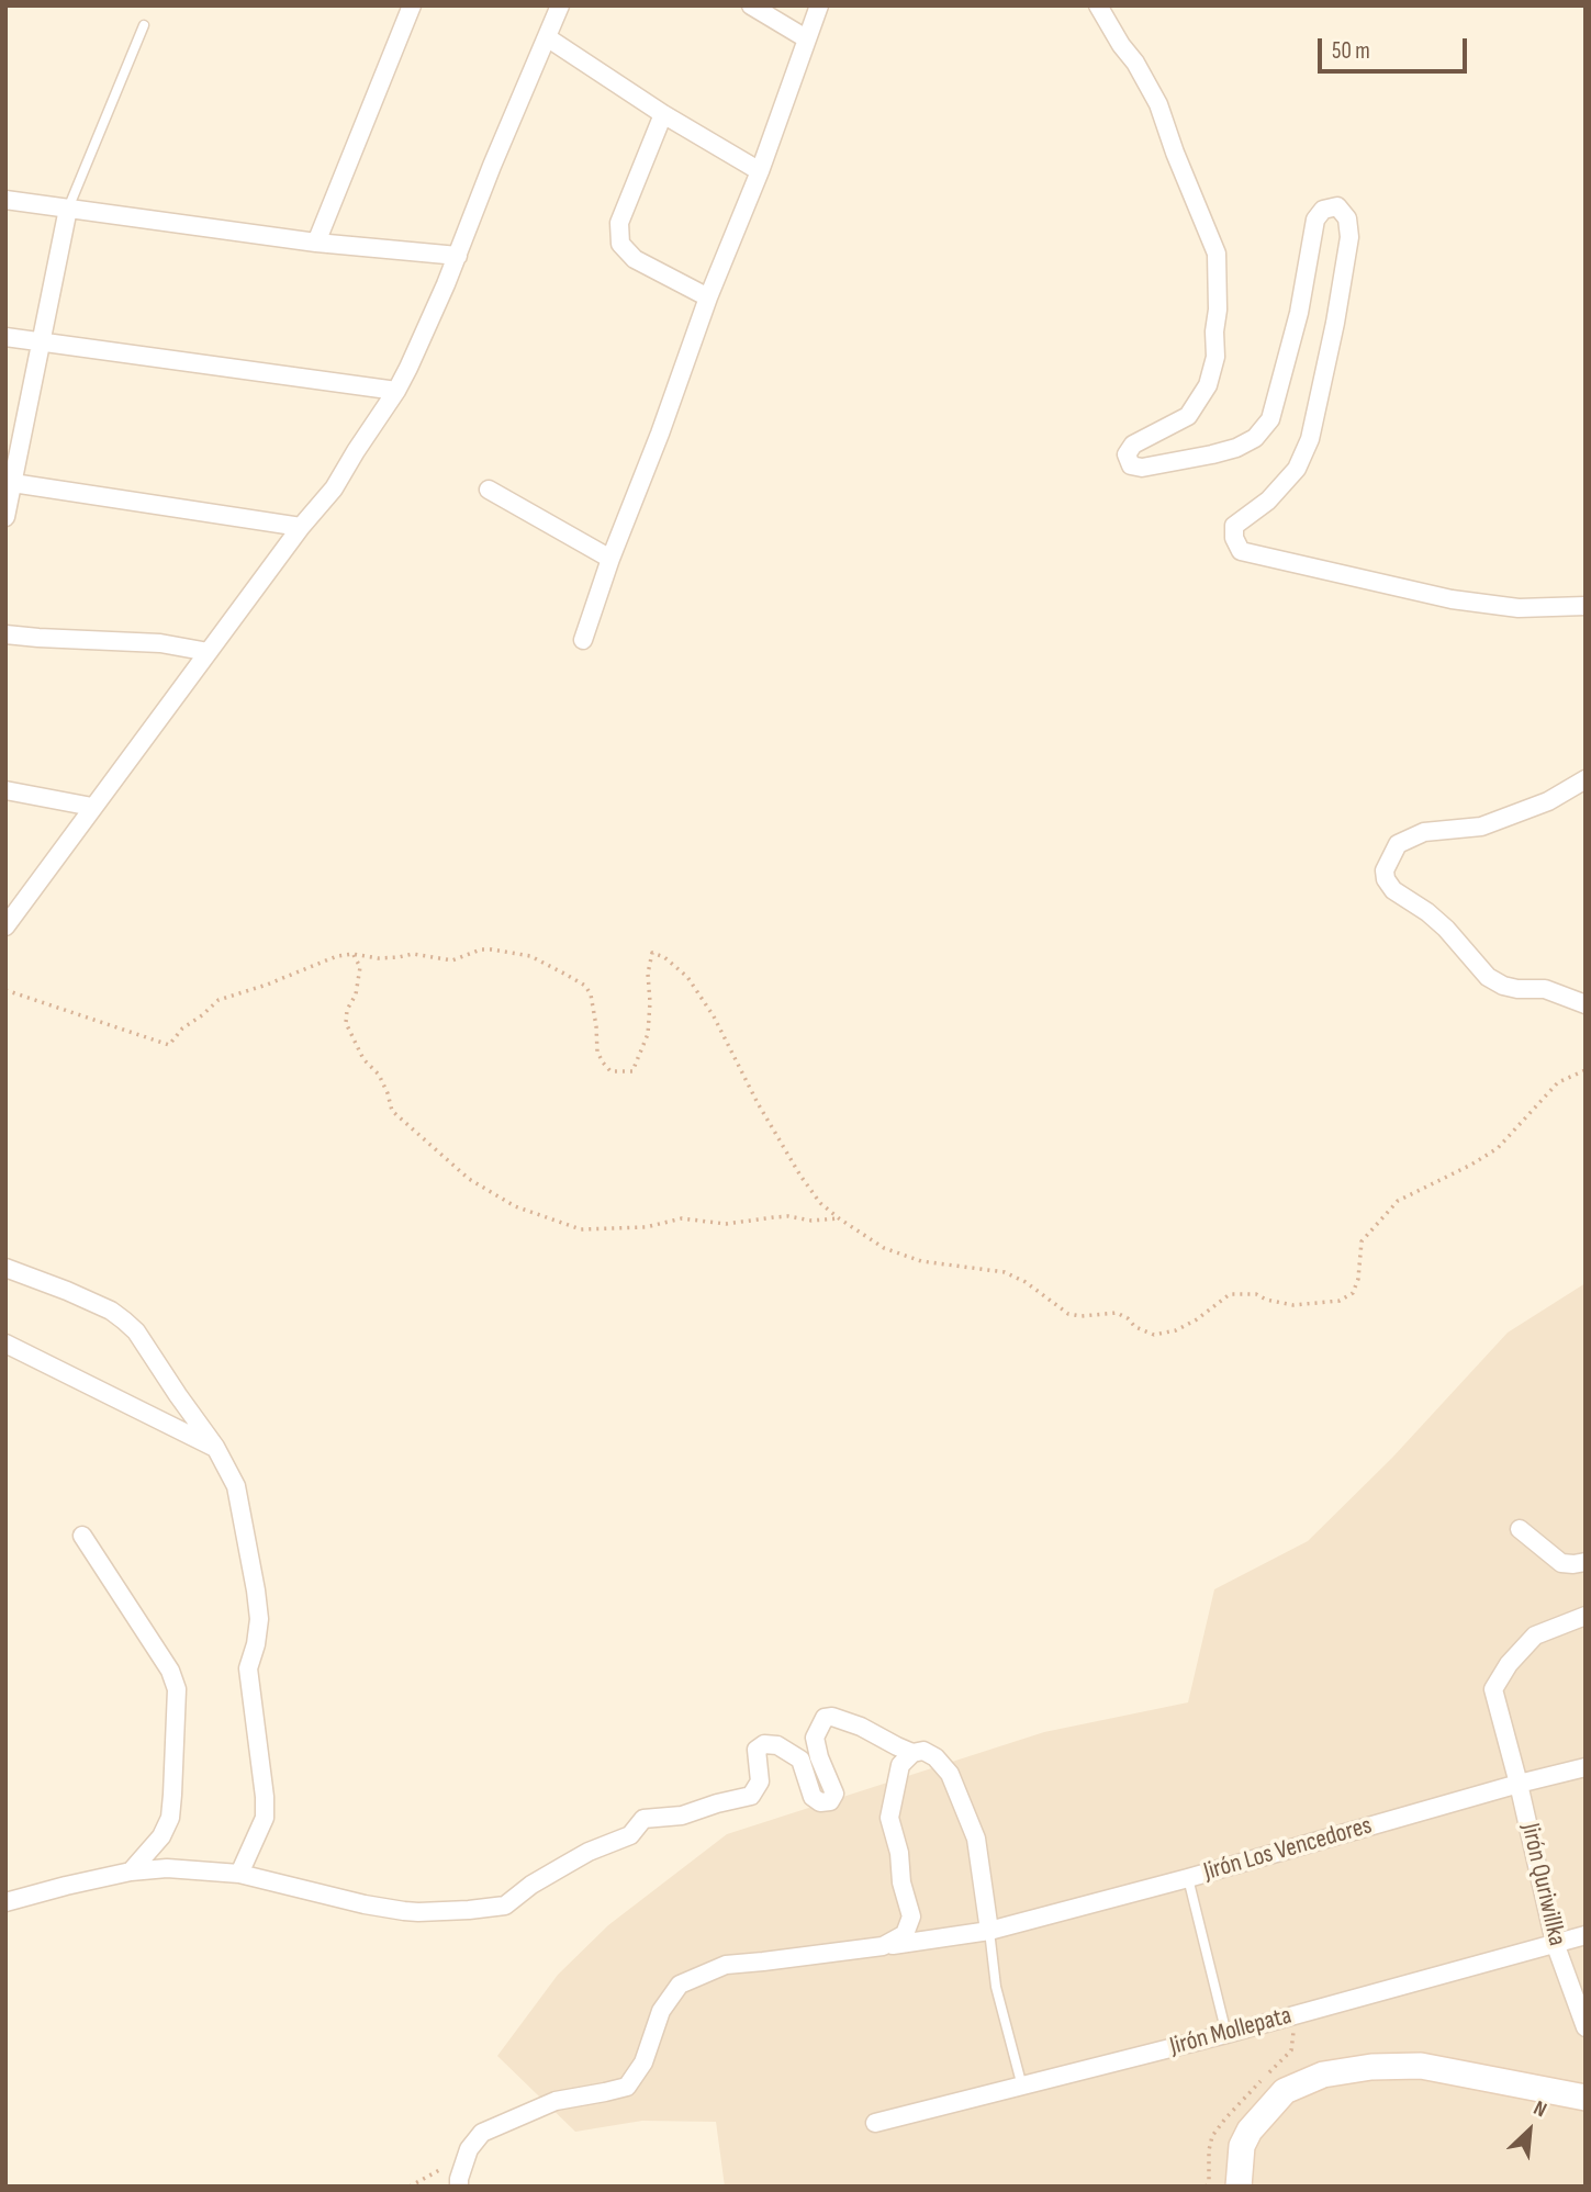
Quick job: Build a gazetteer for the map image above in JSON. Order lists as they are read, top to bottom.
{
  "streets": {
    "street": ["Jirón Los Vencedores", "Jirón Quriwillka", "Jirón Mollepata"]
  },
  "crossings": [
    ["Jirón Los Vencedores", "Jirón Quriwillka"],
    ["Jirón Quriwillka", "Jirón Mollepata"]
  ],
  "scale_bar": "50 m",
  "north": "top right"
}
